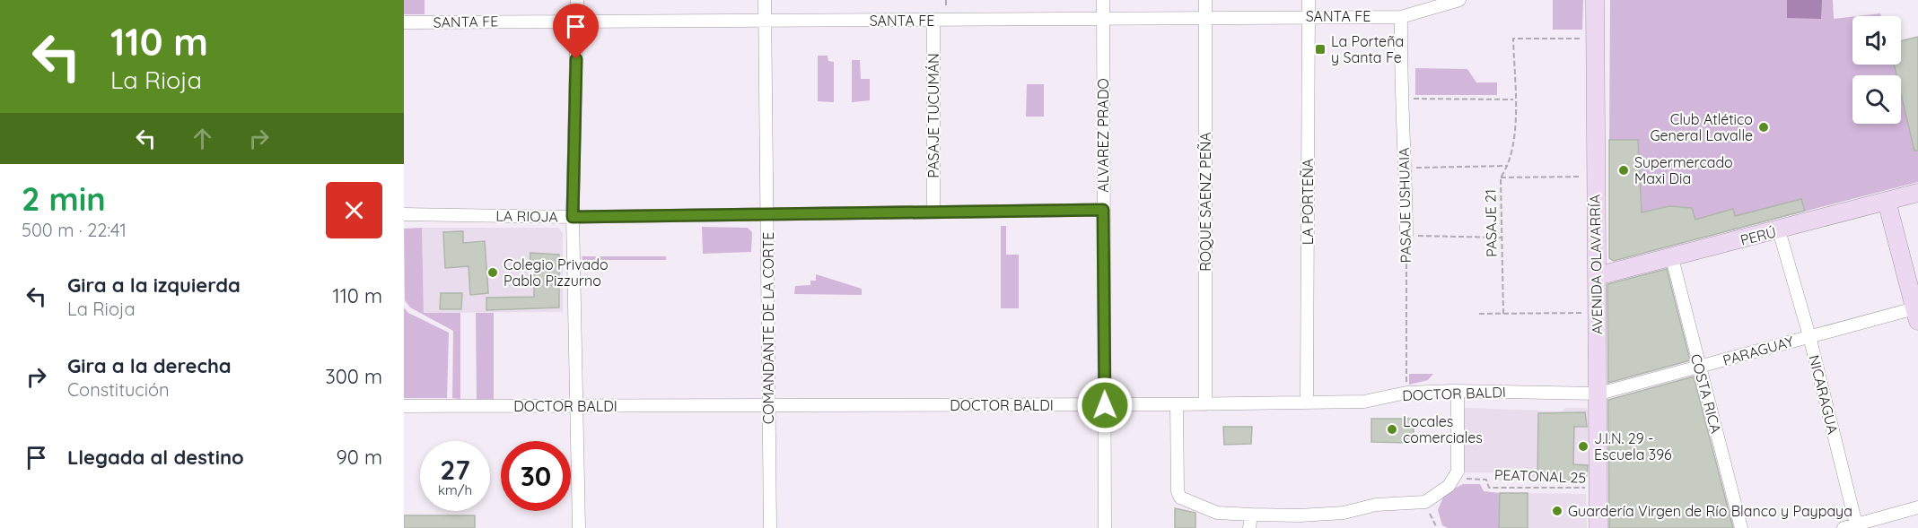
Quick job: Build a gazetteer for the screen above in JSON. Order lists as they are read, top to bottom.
{
  "streets": {
    "street": [
      "SANTA FE",
      "PASAJE TUCUMÁN",
      "ALVAREZ PRADO",
      "ROQUE SAENZ PEÑA",
      "LA PORTEÑA",
      "PASAJE USHUAIA",
      "LA RIOJA",
      "PERÚ",
      "AVENIDA OLAVARRÍA",
      "COMANDANTE DE LA CORTE",
      "PARAGUAY",
      "DOCTOR BALDI",
      "COSTA RICA",
      "NICARAGUA"
    ],
    "path": ["PASAJE 21", "PEATONAL 25"]
  },
  "crossings": [
    ["SANTA FE", "PASAJE TUCUMÁN"],
    ["SANTA FE", "ALVAREZ PRADO"],
    ["SANTA FE", "ROQUE SAENZ PEÑA"],
    ["SANTA FE", "LA PORTEÑA"],
    ["SANTA FE", "PASAJE USHUAIA"],
    ["SANTA FE", "COMANDANTE DE LA CORTE"],
    ["PASAJE TUCUMÁN", "LA RIOJA"],
    ["ALVAREZ PRADO", "LA RIOJA"],
    ["ALVAREZ PRADO", "DOCTOR BALDI"],
    ["ROQUE SAENZ PEÑA", "DOCTOR BALDI"],
    ["LA PORTEÑA", "DOCTOR BALDI"],
    ["PASAJE USHUAIA", "DOCTOR BALDI"],
    ["LA RIOJA", "COMANDANTE DE LA CORTE"],
    ["PASAJE 21", "AVENIDA OLAVARRÍA"],
    ["PERÚ", "AVENIDA OLAVARRÍA"],
    ["PERÚ", "COSTA RICA"],
    ["PERÚ", "NICARAGUA"],
    ["AVENIDA OLAVARRÍA", "PARAGUAY"],
    ["AVENIDA OLAVARRÍA", "DOCTOR BALDI"],
    ["AVENIDA OLAVARRÍA", "PEATONAL 25"],
    ["COMANDANTE DE LA CORTE", "DOCTOR BALDI"],
    ["PARAGUAY", "DOCTOR BALDI"],
    ["PARAGUAY", "COSTA RICA"],
    ["PARAGUAY", "NICARAGUA"]
  ],
  "places": {
    "transit": ["La Porteña y Santa Fe"],
    "other": [
      "Club Atlético General Lavalle",
      "Supermercado Maxi Dia",
      "Colegio Privado Pablo Pizzurno",
      "Locales comerciales",
      "J.I.N. 29 - Escuela 396",
      "Guardería Virgen de Río Blanco y Paypaya"
    ]
  },
  "page": {
    "turn": ["110 m", "La Rioja"],
    "heading": ["2 min", "500 m · 22:41"],
    "list": [
      {
        "name": "Gira a la izquierda",
        "note": "La Rioja",
        "value": "110 m"
      },
      {
        "name": "Gira a la derecha",
        "note": "Constitución",
        "value": "300 m"
      },
      {
        "name": "Llegada al destino",
        "value": "90 m"
      }
    ],
    "speed": "27 km/h",
    "limit": "30"
  }
}
